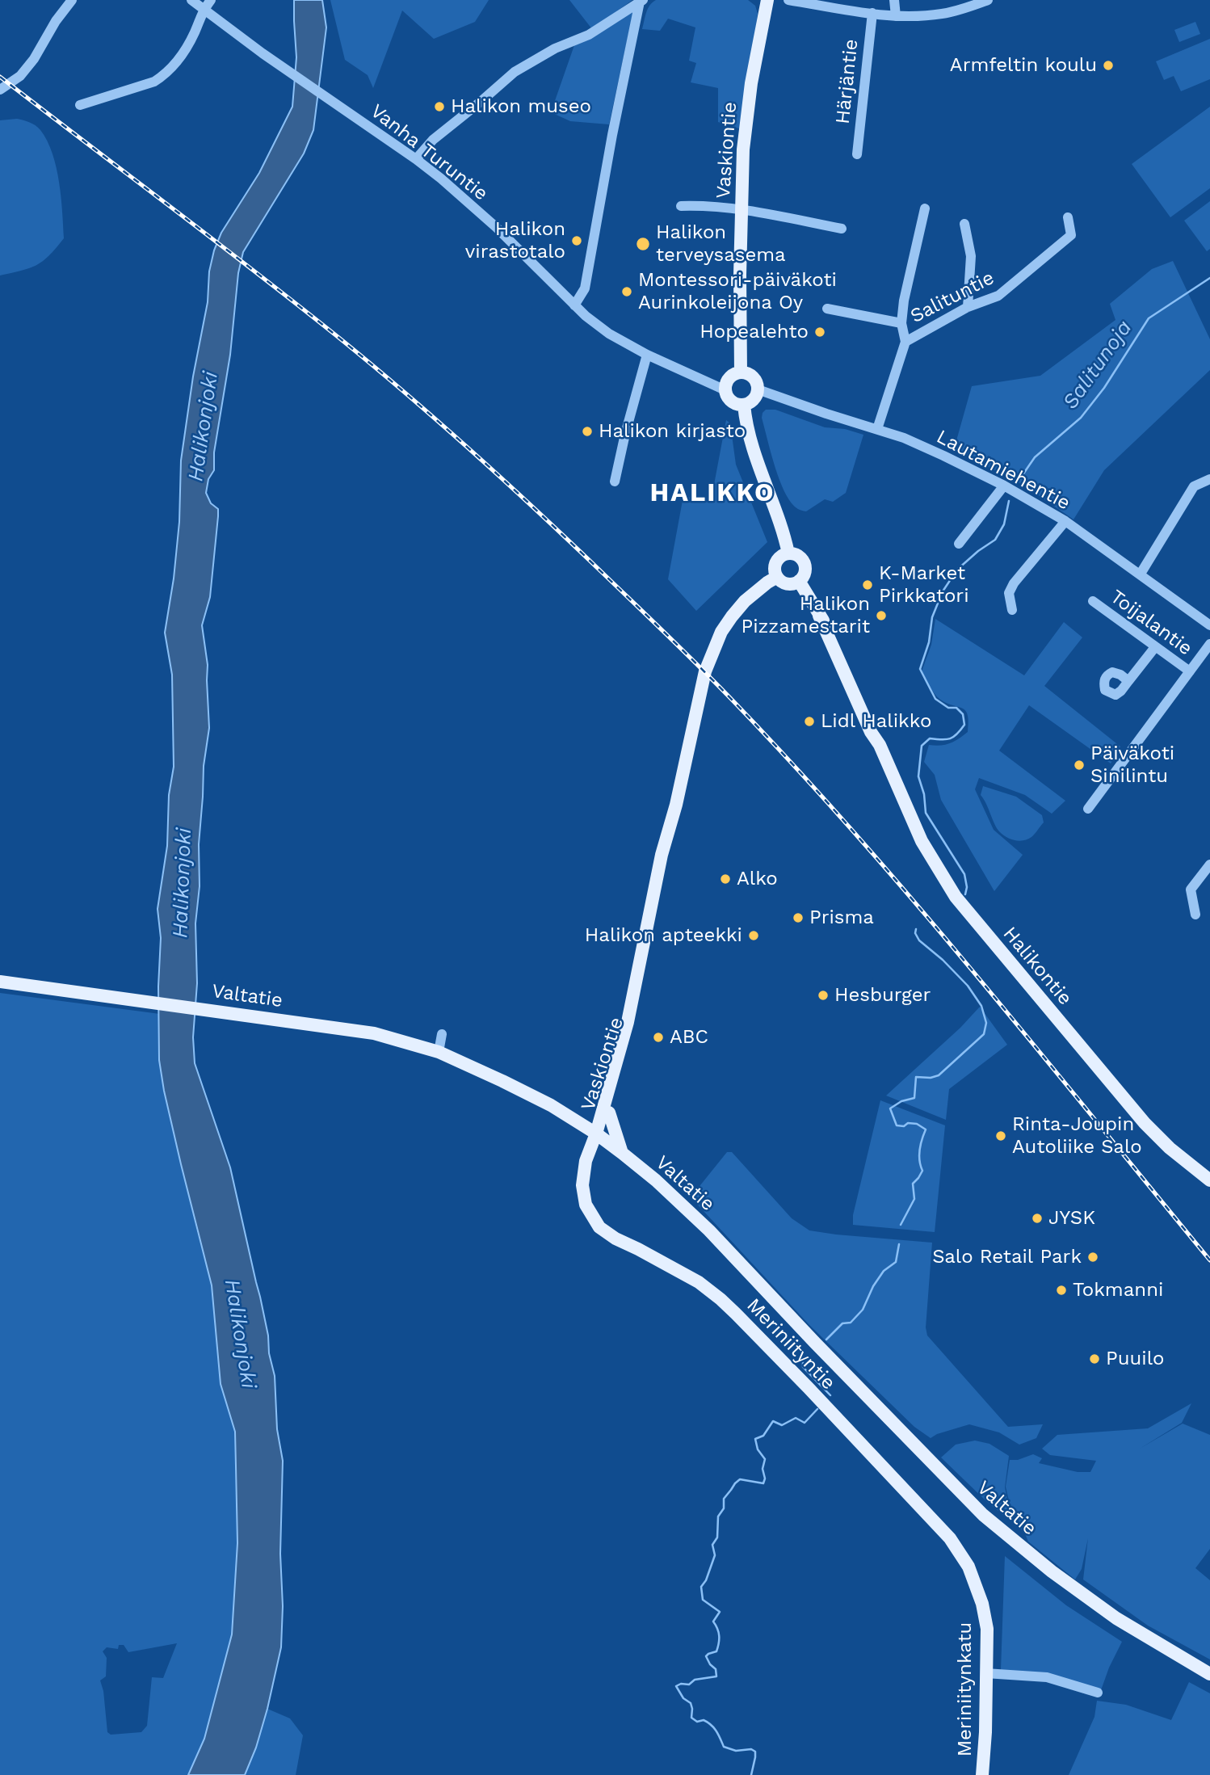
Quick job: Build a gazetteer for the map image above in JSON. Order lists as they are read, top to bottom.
{
  "streets": {
    "main road": [
      "Vaskiontie",
      "Halikontie",
      "Valtatie",
      "Meriniityntie",
      "Meriniitynkatu"
    ],
    "street": [
      "Härjäntie",
      "Vanha Turuntie",
      "Salituntie",
      "Lautamiehentie",
      "Toijalantie"
    ]
  },
  "crossings": [
    ["Vaskiontie", "Vanha Turuntie"],
    ["Vaskiontie", "Lautamiehentie"],
    ["Vaskiontie", "Halikontie"],
    ["Vaskiontie", "Valtatie"],
    ["Vaskiontie", "Meriniityntie"],
    ["Vanha Turuntie", "Lautamiehentie"],
    ["Salituntie", "Lautamiehentie"],
    ["Valtatie", "Meriniityntie"],
    ["Meriniityntie", "Meriniitynkatu"]
  ],
  "districts": ["HALIKKO"],
  "water": ["Salitunoja", "Halikonjoki"],
  "places": [
    "Armfeltin koulu",
    "Halikon museo",
    "Halikon virastotalo",
    "Halikon terveysasema",
    "Montessori-päiväkoti Aurinkoleijona Oy",
    "Hopealehto",
    "Halikon kirjasto",
    "K-Market Pirkkatori",
    "Halikon Pizzamestarit",
    "Lidl Halikko",
    "Päiväkoti Sinilintu",
    "Alko",
    "Prisma",
    "Halikon apteekki",
    "Hesburger",
    "ABC",
    "Rinta-Joupin Autoliike Salo",
    "JYSK",
    "Salo Retail Park",
    "Tokmanni",
    "Puuilo"
  ]
}
